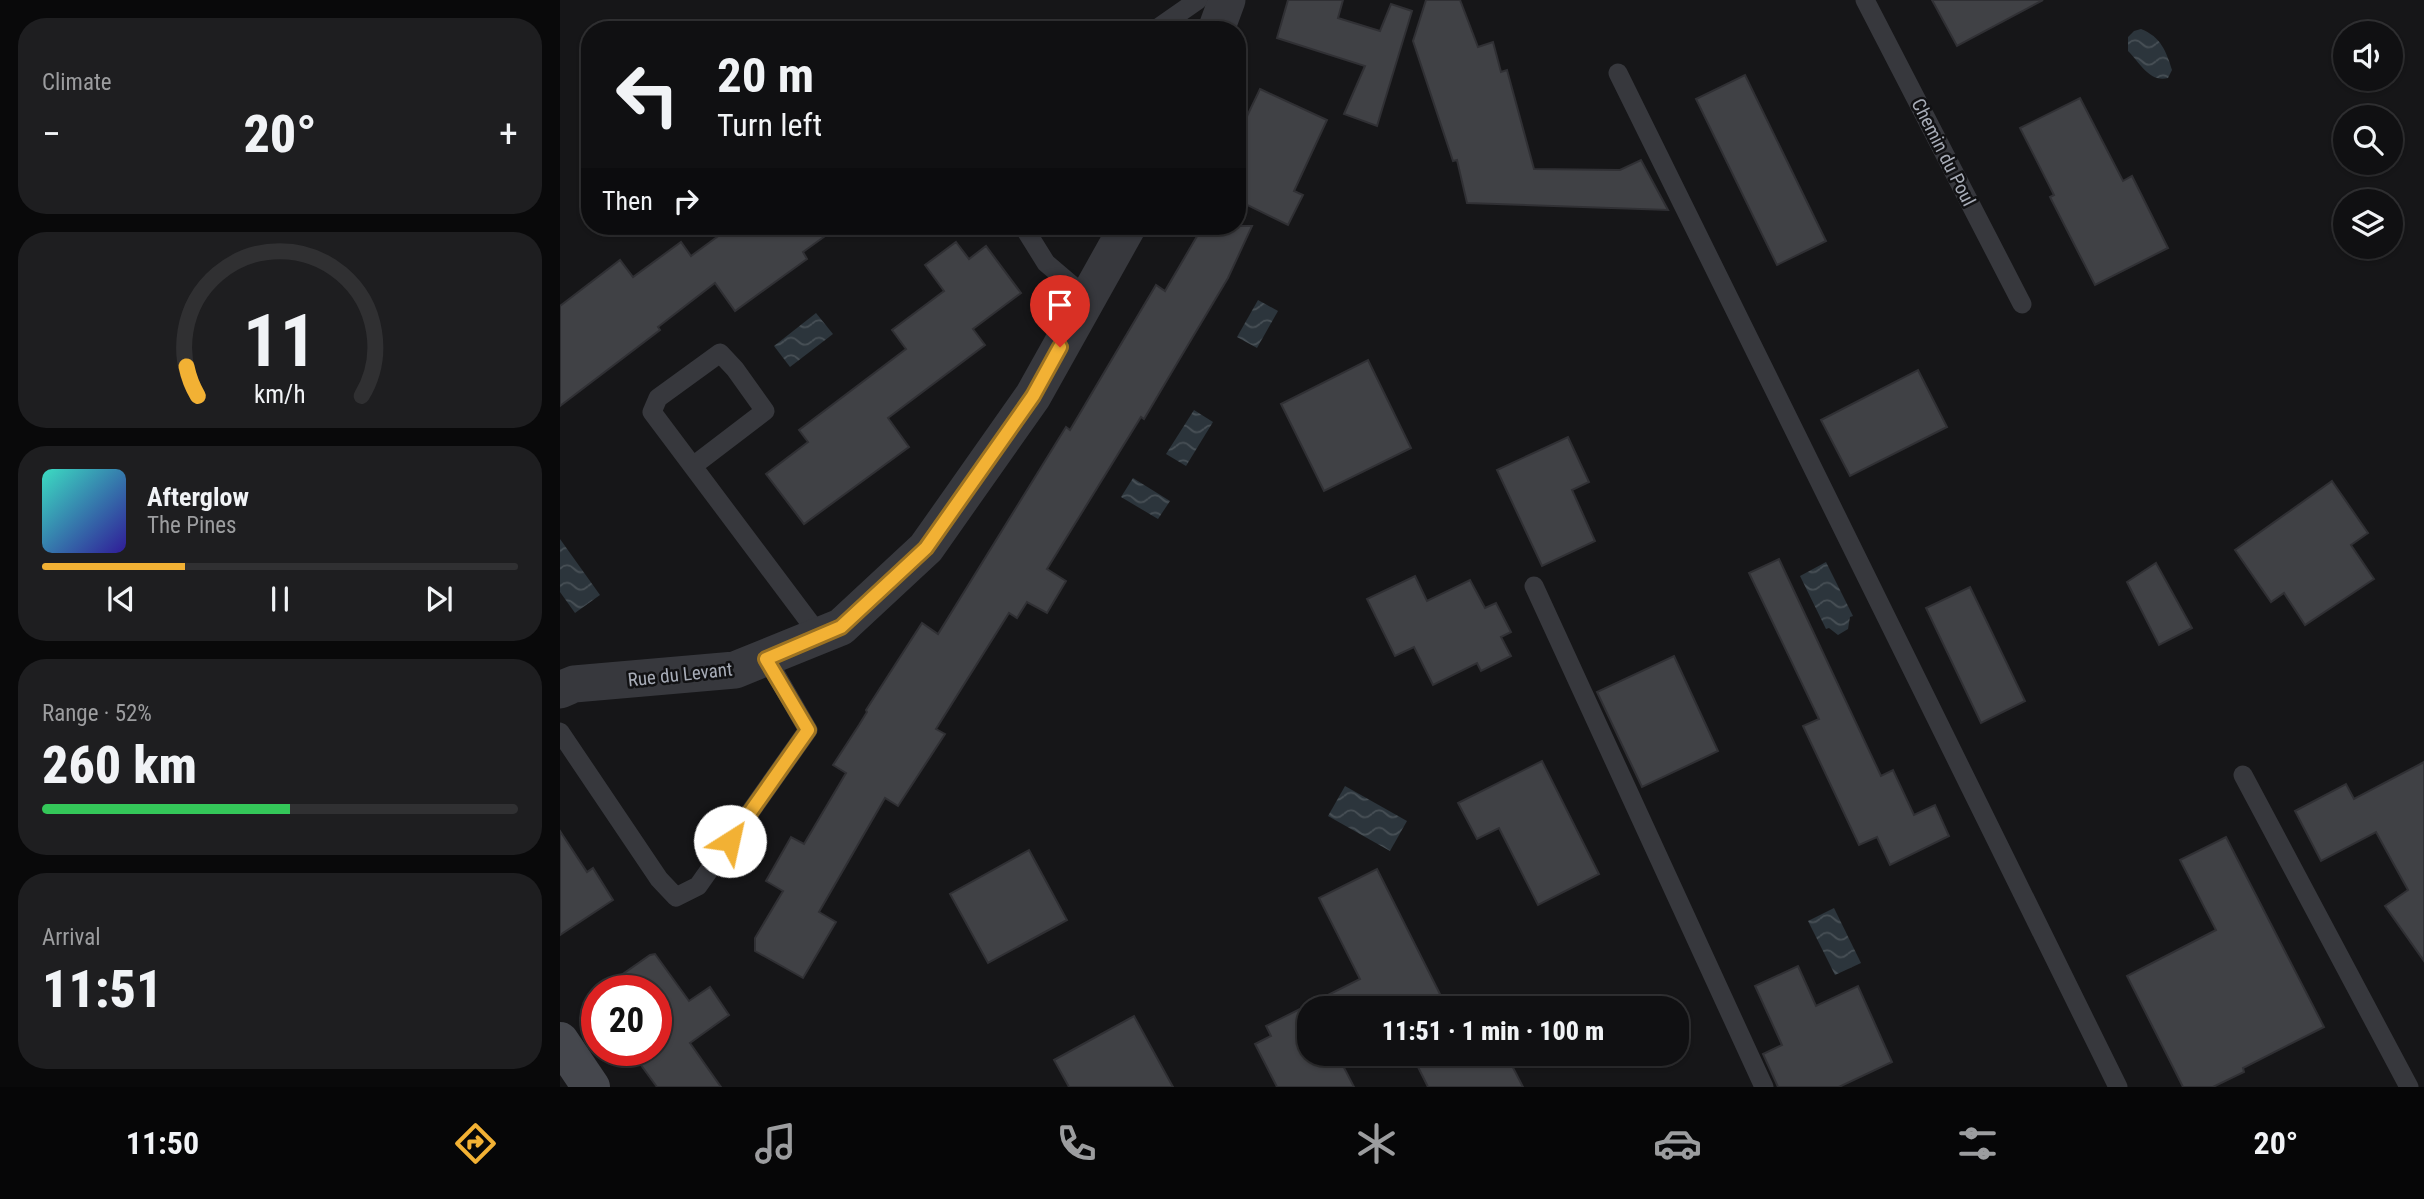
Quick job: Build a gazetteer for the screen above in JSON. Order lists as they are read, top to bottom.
{
  "streets": {
    "street": ["Rue du Levant"],
    "lane": ["Chemin du Poul"]
  },
  "page": {
    "tile": [
      "Climate",
      ["Range · 52%", "260 km"],
      ["Arrival", "11:51"]
    ],
    "turn": ["20 m", "Turn left"],
    "heat": ["−", "20°", "+"],
    "then": "Then",
    "song": ["Afterglow", "The Pines"],
    "limit": "20",
    "trip": "11:51 · 1 min · 100 m",
    "tabs": ["11:50", "20°"],
    "gauge": ["11", "km/h"]
  }
}
